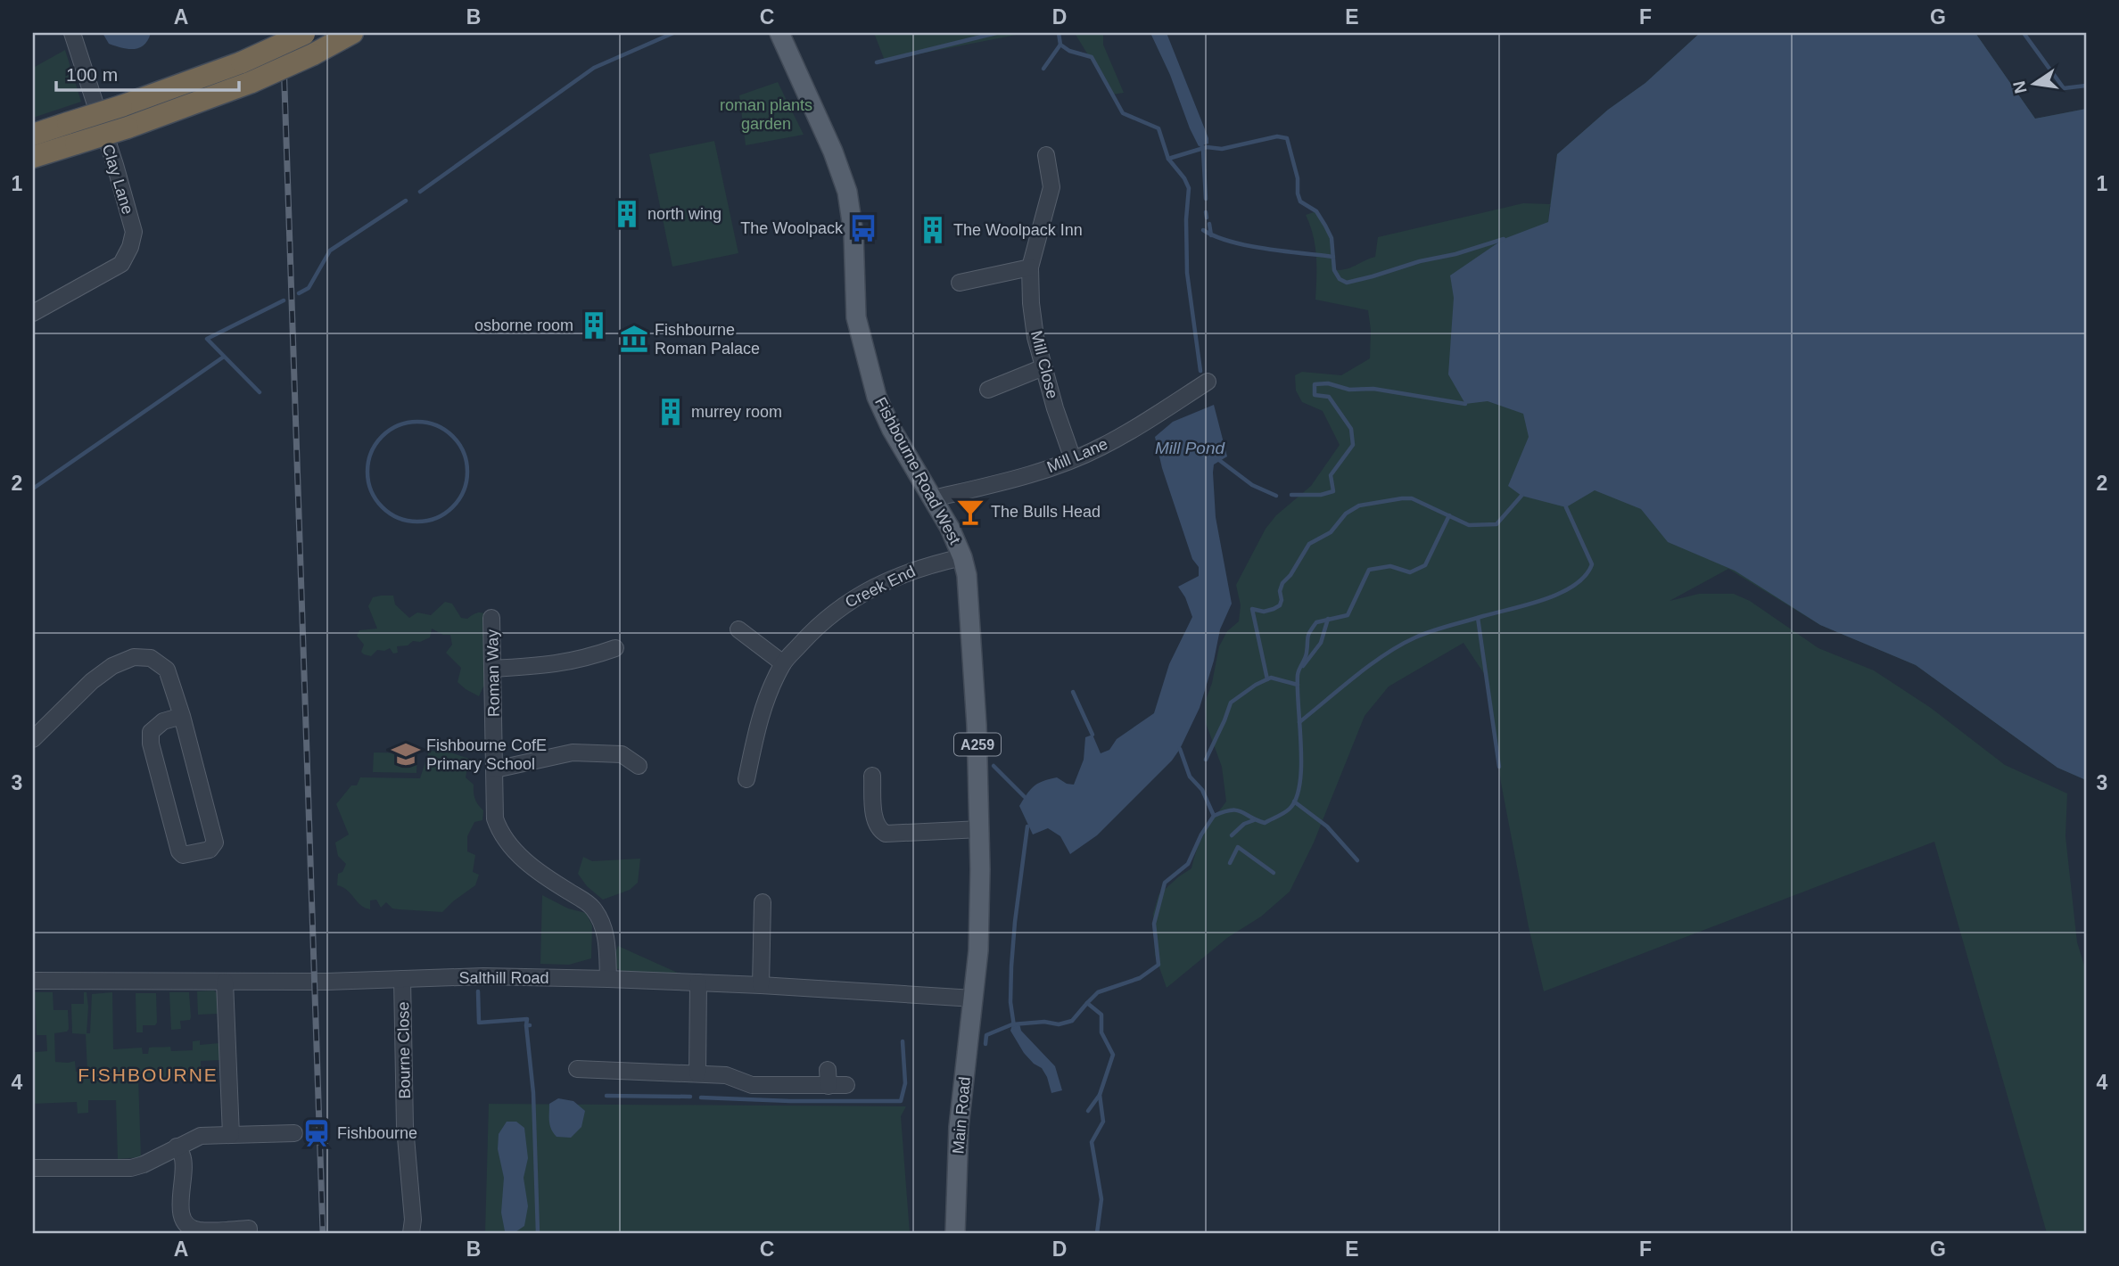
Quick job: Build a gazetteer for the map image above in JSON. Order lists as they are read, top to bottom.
{
  "streets": {
    "main road": ["Fishbourne Road West", "A259", "Main Road"],
    "street": [
      "Clay Lane",
      "Mill Close",
      "Mill Lane",
      "Creek End",
      "Roman Way",
      "Salthill Road",
      "Bourne Close"
    ]
  },
  "crossings": [
    ["Mill Close", "Mill Lane"],
    ["Mill Lane", "Fishbourne Road West"],
    ["Fishbourne Road West", "Creek End"],
    ["Fishbourne Road West", "Salthill Road"],
    ["Fishbourne Road West", "Main Road"],
    ["Roman Way", "Salthill Road"],
    ["Salthill Road", "Bourne Close"],
    ["Salthill Road", "Main Road"]
  ],
  "districts": ["FISHBOURNE"],
  "water": ["Mill Pond"],
  "parks": ["roman plants garden"],
  "places": {
    "building": [
      "north wing",
      "The Woolpack Inn",
      "osborne room",
      "murrey room"
    ],
    "bus stop": ["The Woolpack"],
    "museum": ["Fishbourne Roman Palace"],
    "bar": ["The Bulls Head"],
    "school or university": ["Fishbourne CofE Primary School"],
    "station": ["Fishbourne"]
  },
  "scale_bar": "100 m",
  "north": "left",
  "grid": {
    "columns": [
      "A",
      "B",
      "C",
      "D",
      "E",
      "F",
      "G"
    ],
    "rows": [
      "1",
      "2",
      "3",
      "4"
    ]
  }
}
